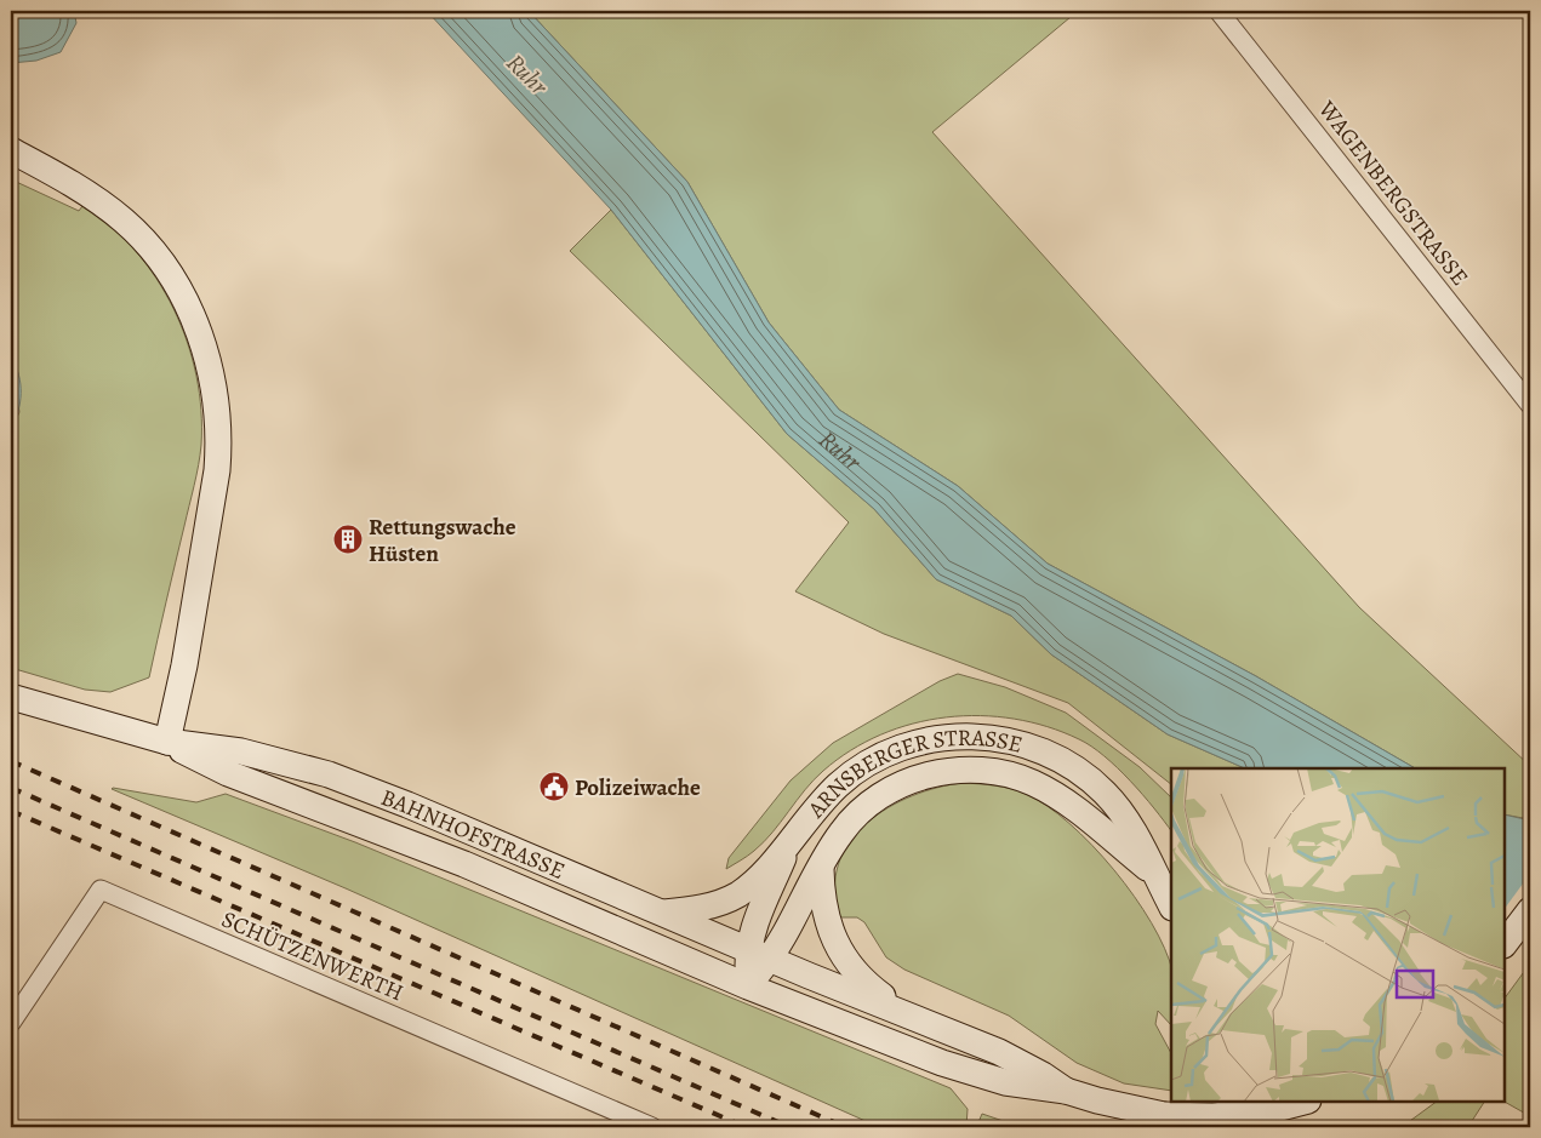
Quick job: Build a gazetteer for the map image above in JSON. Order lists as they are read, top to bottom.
{
  "streets": {
    "street": [
      "WAGENBERGSTRASSE",
      "ARNSBERGER STRASSE",
      "BAHNHOFSTRASSE",
      "SCHÜTZENWERTH"
    ]
  },
  "crossings": [
    ["ARNSBERGER STRASSE", "BAHNHOFSTRASSE"]
  ],
  "water": ["Ruhr"],
  "places": {
    "building": ["Rettungswache Hüsten"],
    "public building": ["Polizeiwache"]
  }
}
